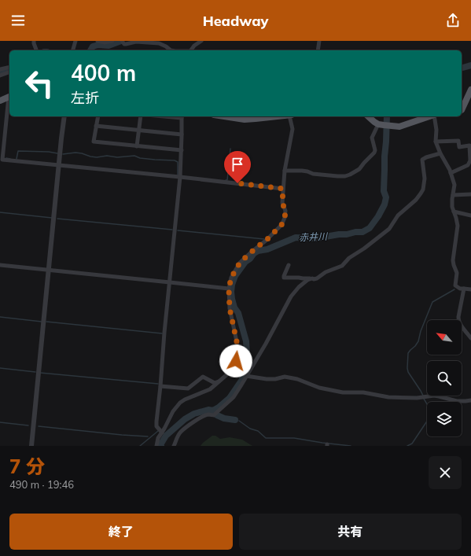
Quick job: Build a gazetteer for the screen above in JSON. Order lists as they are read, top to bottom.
{
  "water": ["赤井川"],
  "north": "top left",
  "page": {
    "header": "Headway",
    "turn": ["400 m", "左折"],
    "heading": ["7 分", "490 m · 19:46"],
    "buttons": ["終了", "共有"]
  }
}
